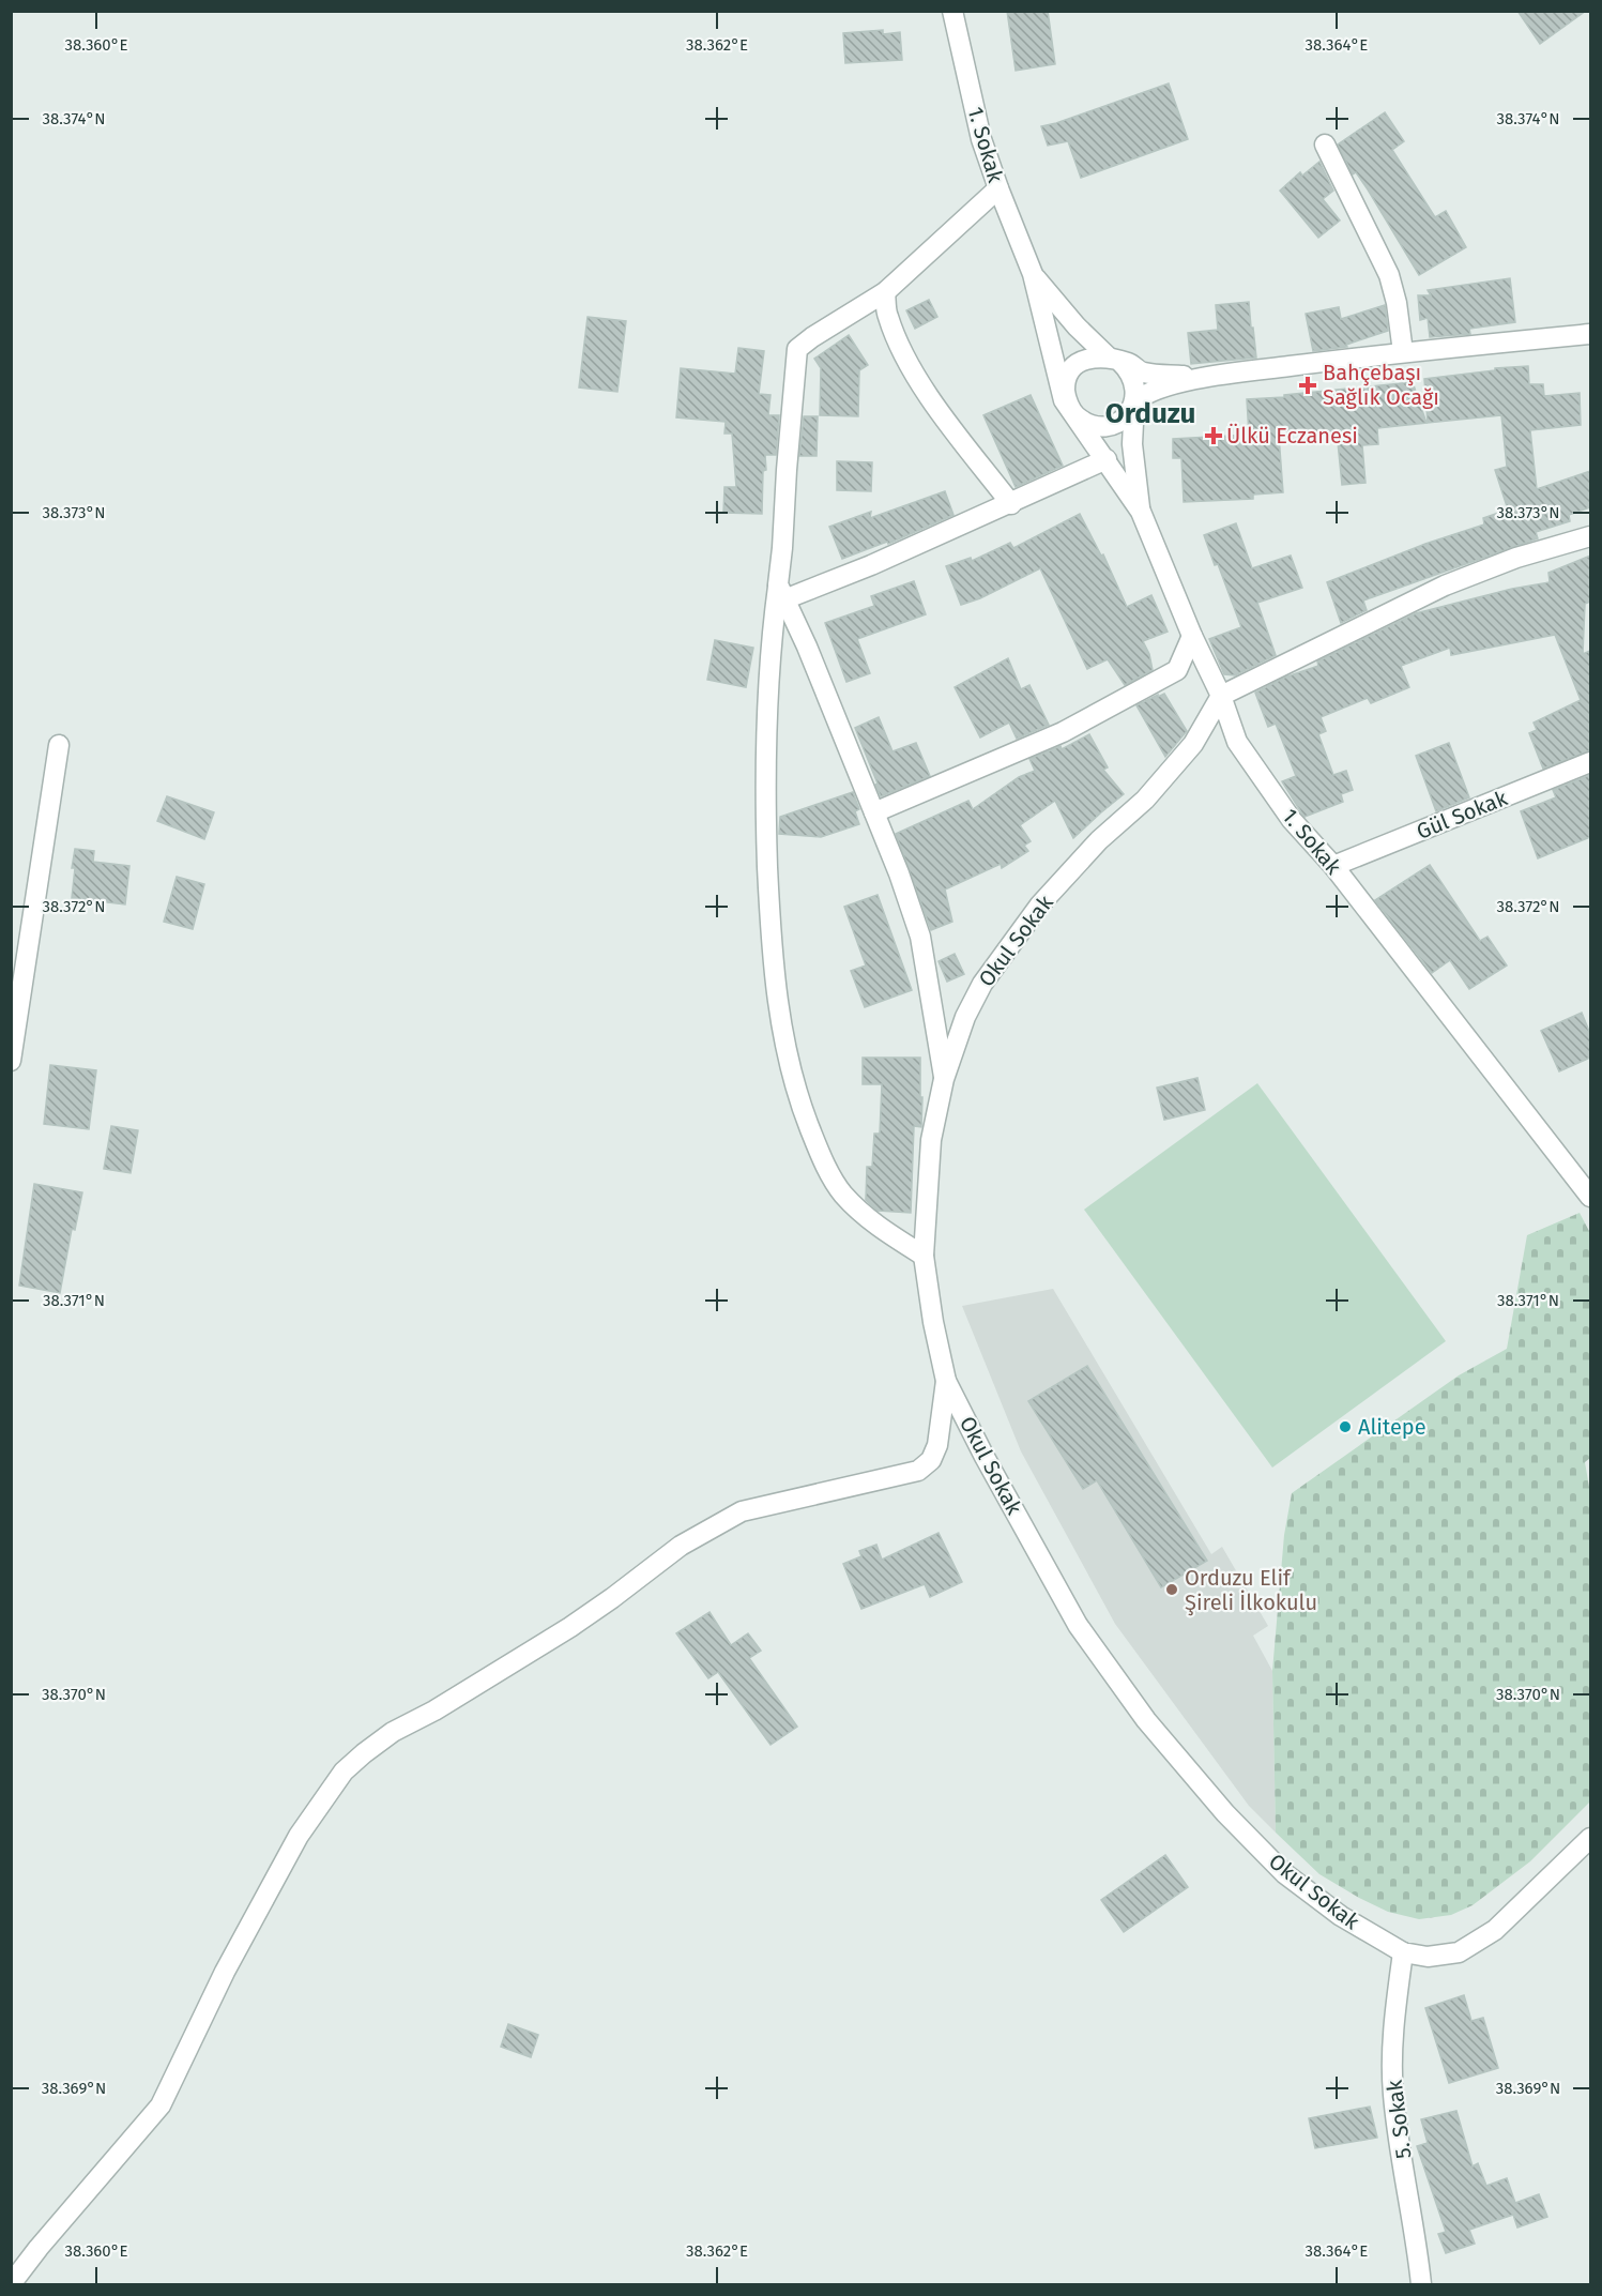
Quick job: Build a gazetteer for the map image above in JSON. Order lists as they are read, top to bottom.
{
  "streets": {
    "street": [
      "1. Sokak",
      "Gül Sokak",
      "Okul Sokak",
      "5. Sokak"
    ]
  },
  "crossings": [
    ["1. Sokak", "Gül Sokak"],
    ["1. Sokak", "Okul Sokak"],
    ["Okul Sokak", "5. Sokak"]
  ],
  "districts": ["Orduzu"],
  "places": {
    "health": ["Bahçebaşı Sağlık Ocağı", "Ülkü Eczanesi"],
    "other": ["Alitepe", "Orduzu Elif Şireli İlkokulu"]
  },
  "coordinates": [
    "38.360°E",
    "38.362°E",
    "38.364°E",
    "38.374°N",
    "38.373°N",
    "38.372°N",
    "38.371°N",
    "38.370°N",
    "38.369°N"
  ]
}
